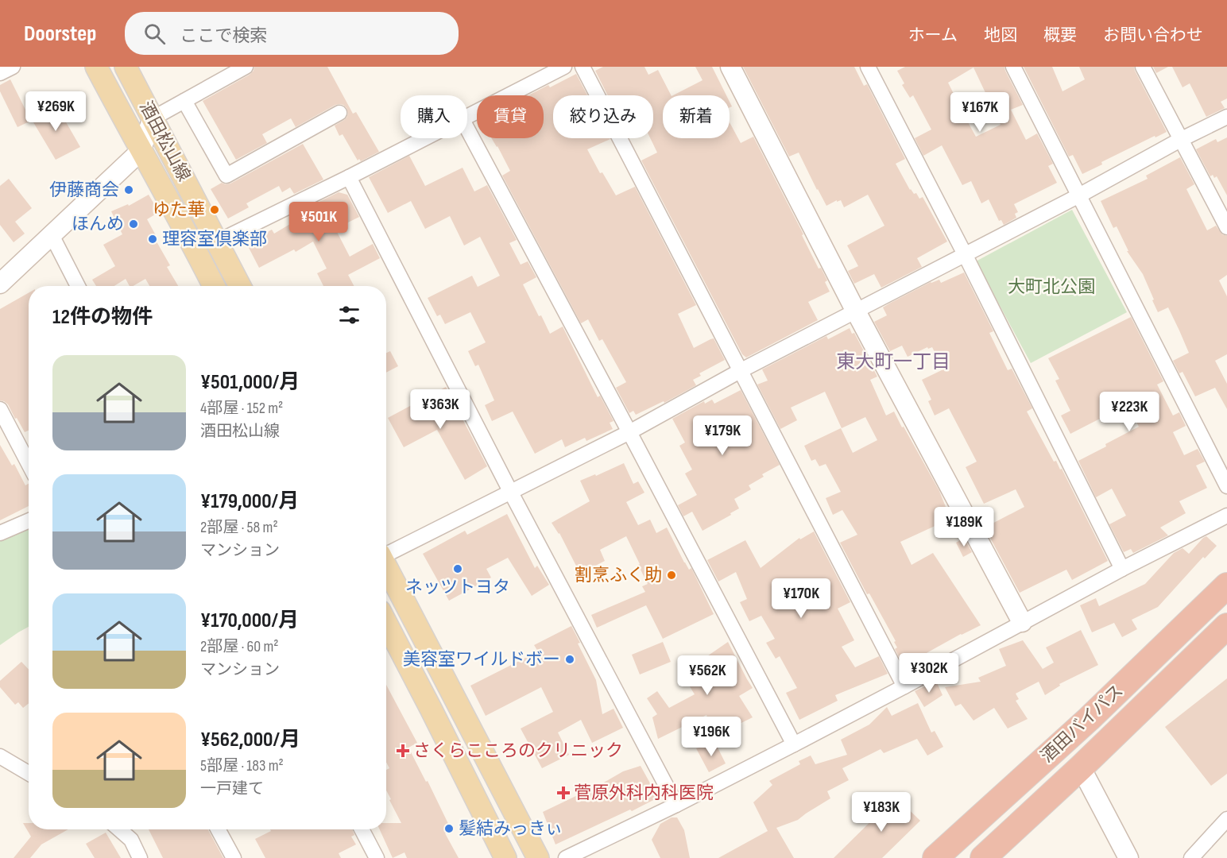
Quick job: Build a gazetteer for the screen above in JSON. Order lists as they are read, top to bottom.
{
  "streets": {
    "highway": ["酒田バイパス"],
    "main road": ["酒田松山線"]
  },
  "districts": ["東大町一丁目"],
  "parks": ["大町北公園"],
  "places": {
    "other": [
      "伊藤商会",
      "ゆた華",
      "ほんめ",
      "理容室倶楽部",
      "ネッツトヨタ",
      "割烹ふく助",
      "美容室ワイルドボー",
      "髪結みっきぃ"
    ],
    "health": ["さくらこころのクリニック", "菅原外科内科医院"]
  },
  "page": {
    "header": "Doorstep",
    "search": "ここで検索",
    "nav": [
      "ホーム",
      "地図",
      "概要",
      "お問い合わせ"
    ],
    "price": [
      "¥269K",
      "¥167K",
      "¥501K",
      "¥363K",
      "¥223K",
      "¥179K",
      "¥189K",
      "¥170K",
      "¥302K",
      "¥562K",
      "¥196K",
      "¥183K"
    ],
    "chip": [
      "購入",
      "賃貸",
      "絞り込み",
      "新着"
    ],
    "heading": "12件の物件",
    "list": [
      {
        "name": "¥501,000/月",
        "note": "4部屋 · 152 m² · 酒田松山線"
      },
      {
        "name": "¥179,000/月",
        "note": "2部屋 · 58 m² · マンション"
      },
      {
        "name": "¥170,000/月",
        "note": "2部屋 · 60 m² · マンション"
      },
      {
        "name": "¥562,000/月",
        "note": "5部屋 · 183 m² · 一戸建て"
      }
    ]
  }
}
